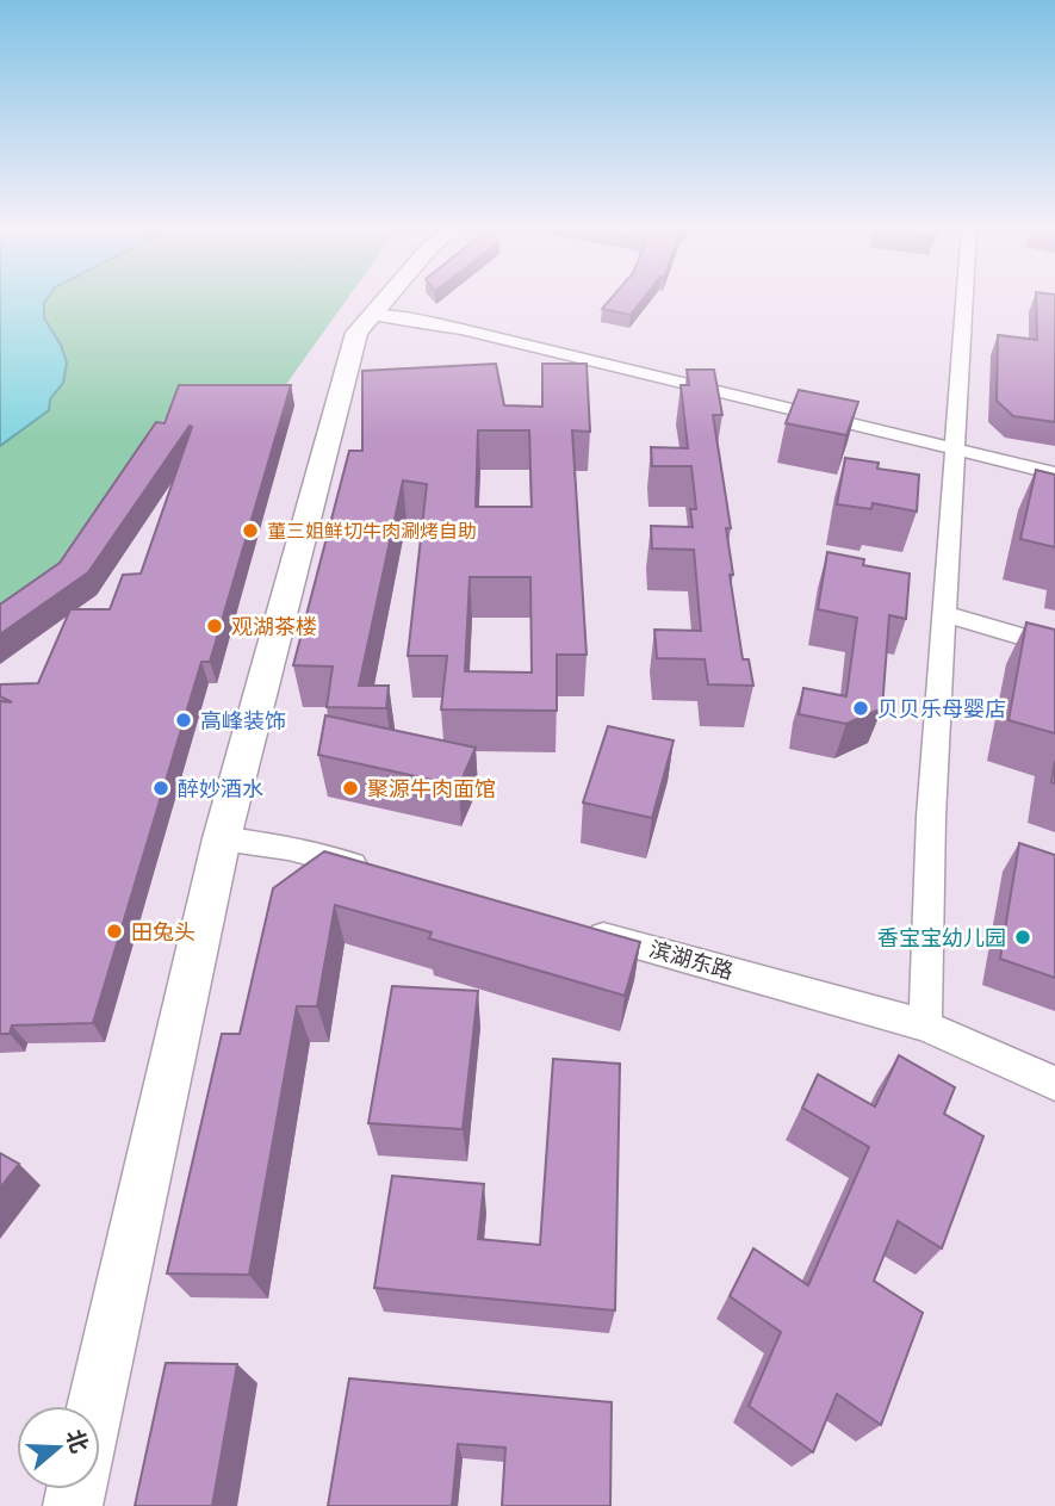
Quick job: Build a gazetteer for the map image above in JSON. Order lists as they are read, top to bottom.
{
  "streets": {
    "street": ["滨湖东路"]
  },
  "places": [
    "董三姐鲜切牛肉涮烤自助",
    "观湖茶楼",
    "贝贝乐母婴店",
    "高峰装饰",
    "醉妙酒水",
    "聚源牛肉面馆",
    "田兔头",
    "香宝宝幼儿园"
  ],
  "north": "right"
}
